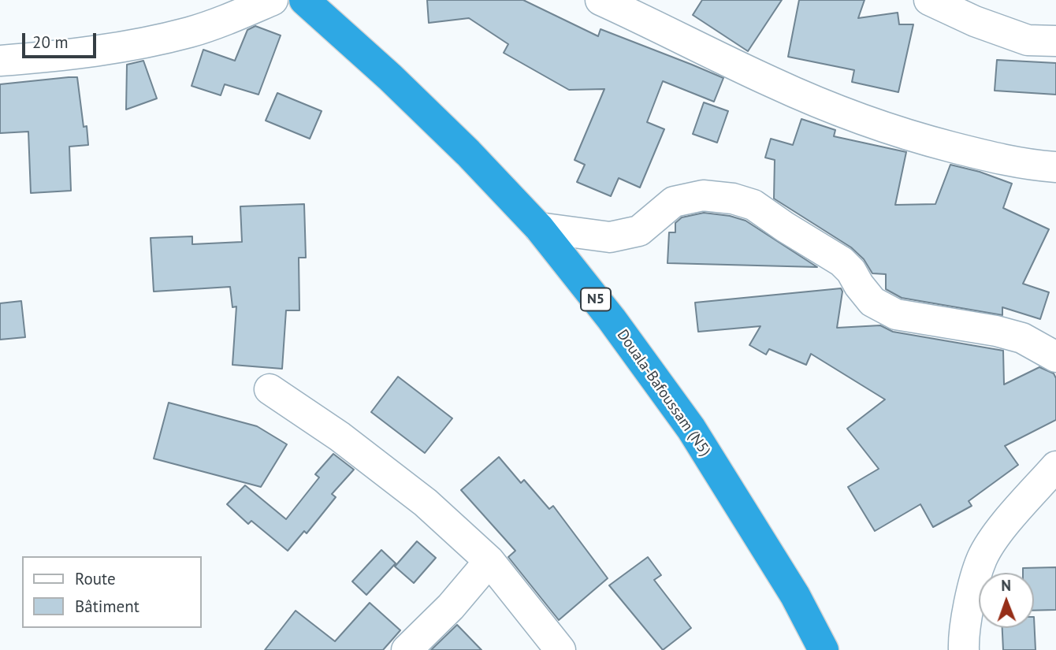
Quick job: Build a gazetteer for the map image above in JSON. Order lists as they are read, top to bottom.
{
  "streets": {
    "highway": ["N5", "Douala-Bafoussam (N5)"]
  },
  "legend": ["Route", "Bâtiment"],
  "scale_bar": "20 m",
  "north": "top"
}
